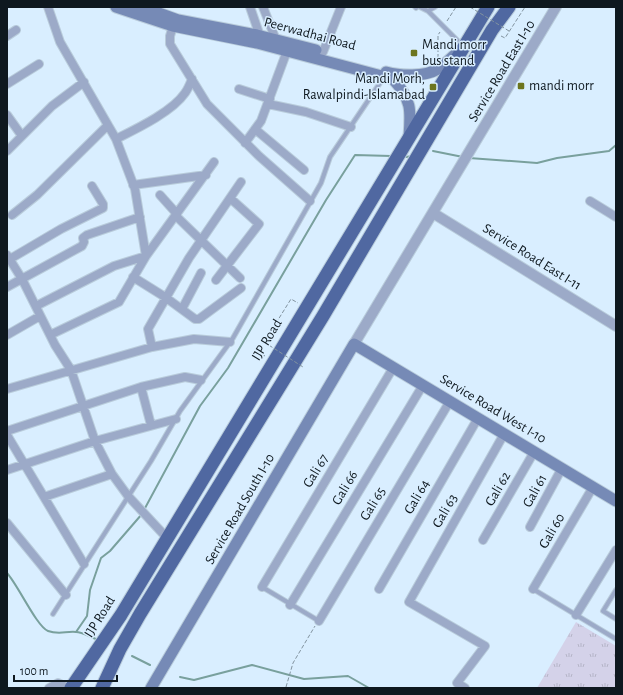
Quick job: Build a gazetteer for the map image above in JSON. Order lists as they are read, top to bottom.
{
  "streets": {
    "highway": ["IJP Road"],
    "main road": ["Peerwadhai Road", "Service Road West I-10", "Service Road South I-10"],
    "street": [
      "Service Road East I-10",
      "Service Road East I-11",
      "Gali 67",
      "Gali 66",
      "Gali 62",
      "Gali 61",
      "Gali 64",
      "Gali 65",
      "Gali 63",
      "Gali 60"
    ]
  },
  "crossings": [
    ["Peerwadhai Road", "IJP Road"],
    ["Service Road East I-10", "Service Road East I-11"],
    ["Service Road East I-10", "Service Road West I-10"],
    ["Service Road East I-10", "Service Road South I-10"],
    ["Service Road West I-10", "Gali 67"],
    ["Service Road West I-10", "Gali 66"],
    ["Service Road West I-10", "Gali 62"],
    ["Service Road West I-10", "Gali 61"],
    ["Service Road West I-10", "Gali 64"],
    ["Service Road West I-10", "Gali 65"],
    ["Service Road West I-10", "Service Road South I-10"],
    ["Service Road West I-10", "Gali 63"],
    ["Service Road West I-10", "Gali 60"]
  ],
  "places": {
    "transit": ["Mandi morr bus stand", "mandi morr", "Mandi Morh, Rawalpindi-Islamabad"]
  },
  "scale_bar": "100 m"
}
